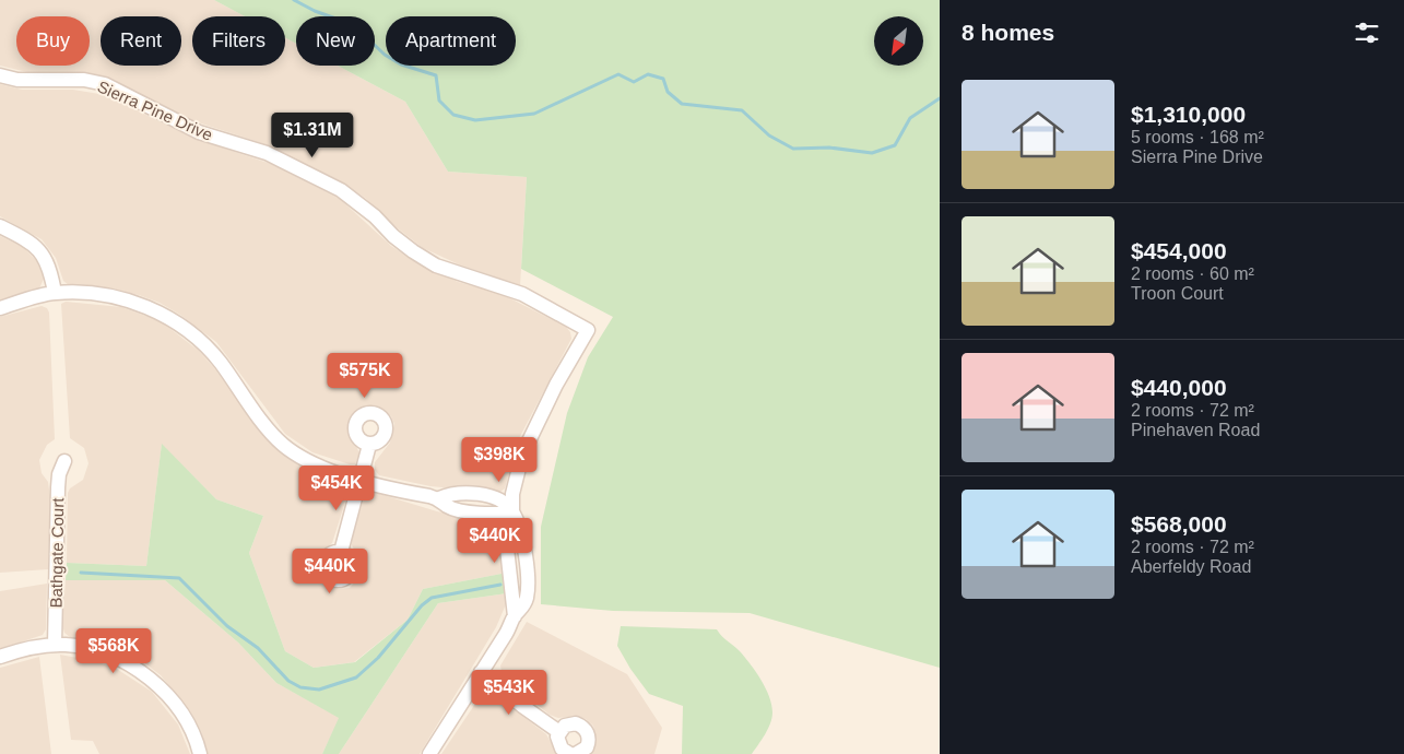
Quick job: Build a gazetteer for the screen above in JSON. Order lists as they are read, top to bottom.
{
  "streets": {
    "street": ["Sierra Pine Drive", "Bathgate Court"]
  },
  "north": "bottom left",
  "page": {
    "heading": "8 homes",
    "chip": [
      "Buy",
      "Rent",
      "Filters",
      "New",
      "Apartment"
    ],
    "list": [
      {
        "name": "$1,310,000",
        "note": "5 rooms · 168 m² · Sierra Pine Drive"
      },
      {
        "name": "$454,000",
        "note": "2 rooms · 60 m² · Troon Court"
      },
      {
        "name": "$440,000",
        "note": "2 rooms · 72 m² · Pinehaven Road"
      },
      {
        "name": "$568,000",
        "note": "2 rooms · 72 m² · Aberfeldy Road"
      }
    ],
    "price": [
      "$1.31M",
      "$575K",
      "$398K",
      "$454K",
      "$440K",
      "$440K",
      "$568K",
      "$543K"
    ]
  }
}
